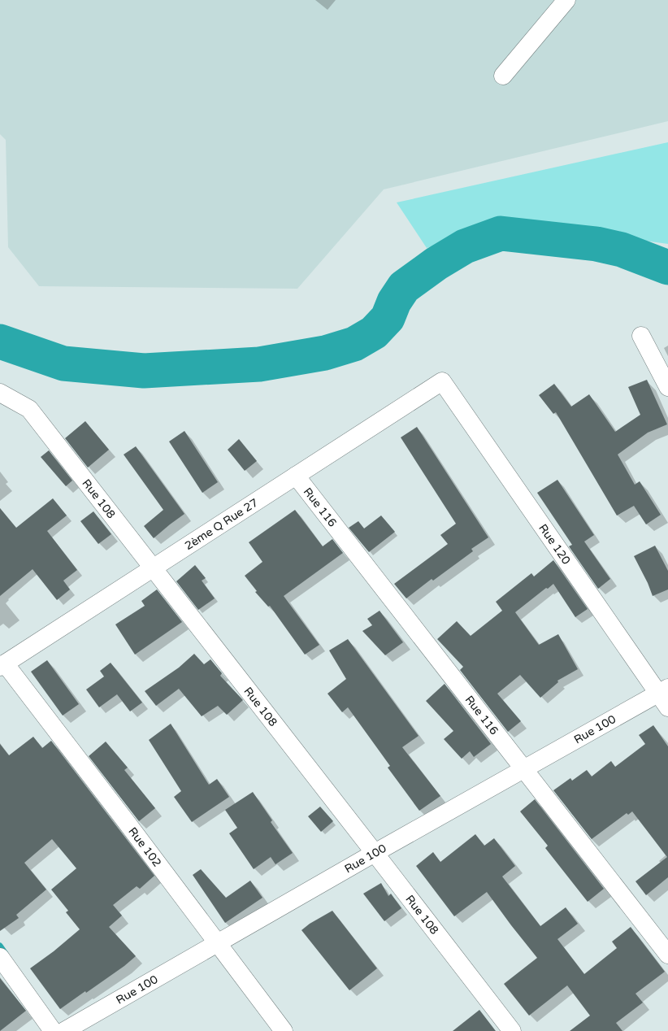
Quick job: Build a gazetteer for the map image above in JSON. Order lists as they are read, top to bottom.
{
  "streets": {
    "street": [
      "Rue 108",
      "Rue 116",
      "2ème Q Rue 27",
      "Rue 120",
      "Rue 100",
      "Rue 102"
    ]
  },
  "crossings": [
    ["Rue 108", "2ème Q Rue 27"],
    ["Rue 108", "Rue 100"],
    ["Rue 116", "2ème Q Rue 27"],
    ["Rue 116", "Rue 100"],
    ["2ème Q Rue 27", "Rue 120"],
    ["2ème Q Rue 27", "Rue 102"],
    ["Rue 120", "Rue 100"],
    ["Rue 100", "Rue 102"]
  ]
}
